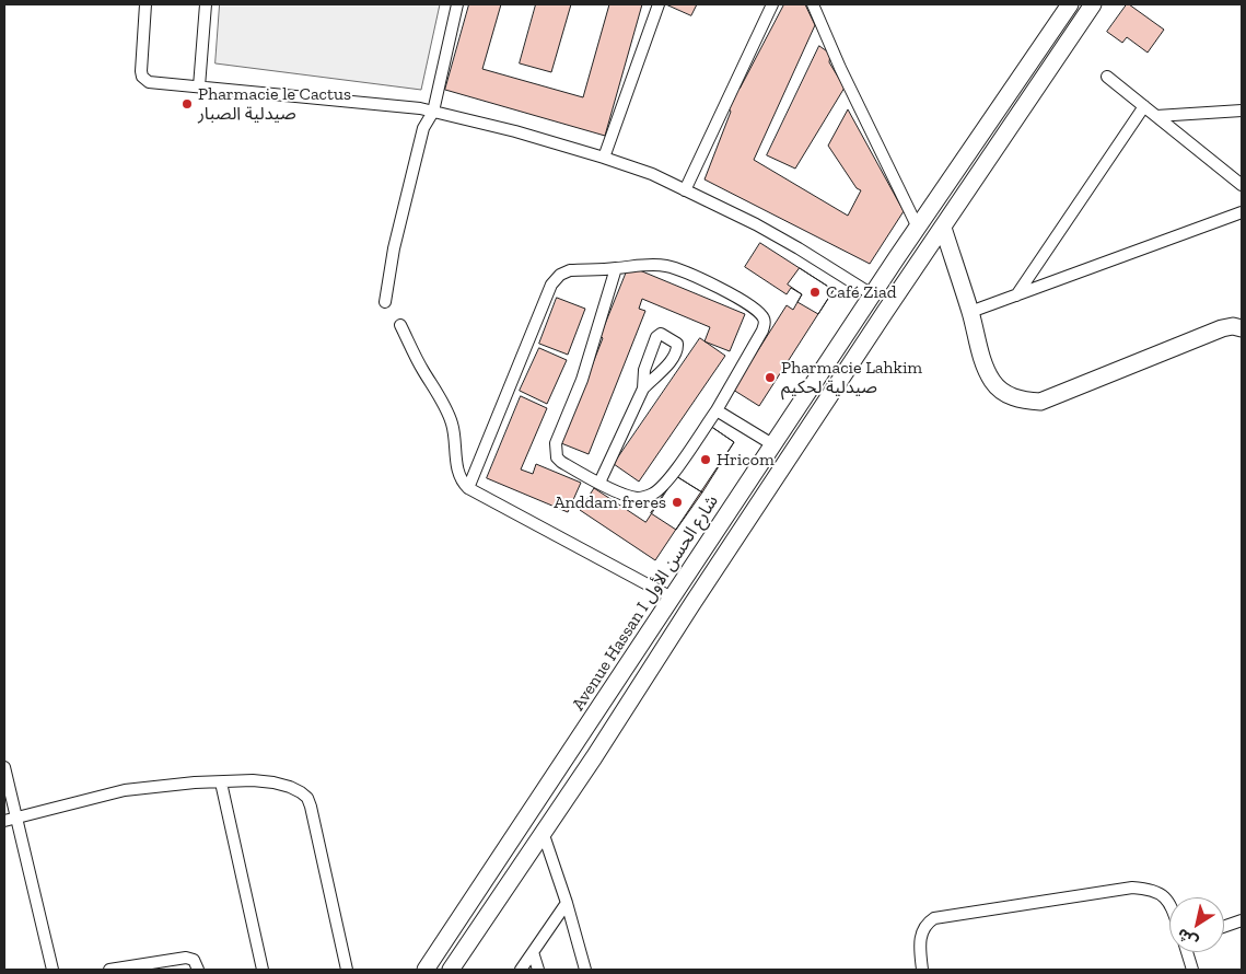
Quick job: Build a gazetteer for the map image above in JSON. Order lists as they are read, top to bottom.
{
  "streets": {
    "main road": ["Avenue Hassan I شارع الحسن الأول"]
  },
  "places": [
    "Pharmacie le Cactus صيدلية الصبار",
    "Café Ziad",
    "Pharmacie Lahkim صيدلية لحكيم",
    "Hricom",
    "Anddam freres"
  ],
  "north": "bottom left"
}
